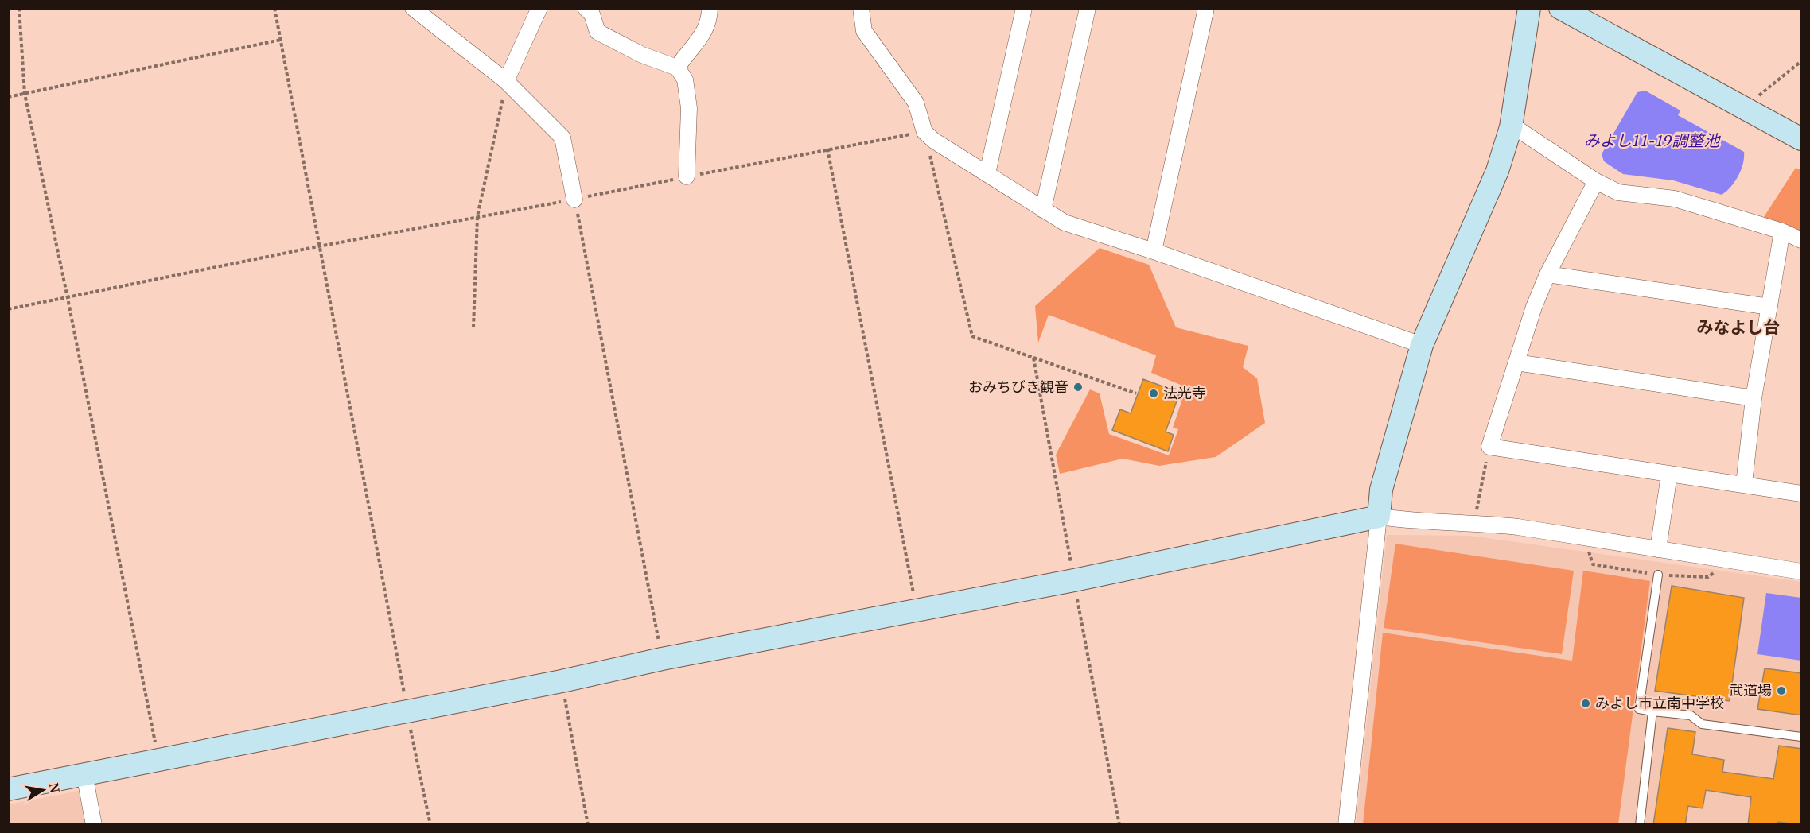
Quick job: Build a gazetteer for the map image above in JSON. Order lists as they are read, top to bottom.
{
  "districts": ["みなよし台"],
  "water": ["みよし11-19調整池"],
  "places": [
    "おみちびき観音",
    "法光寺",
    "武道場",
    "みよし市立南中学校"
  ],
  "north": "right"
}
